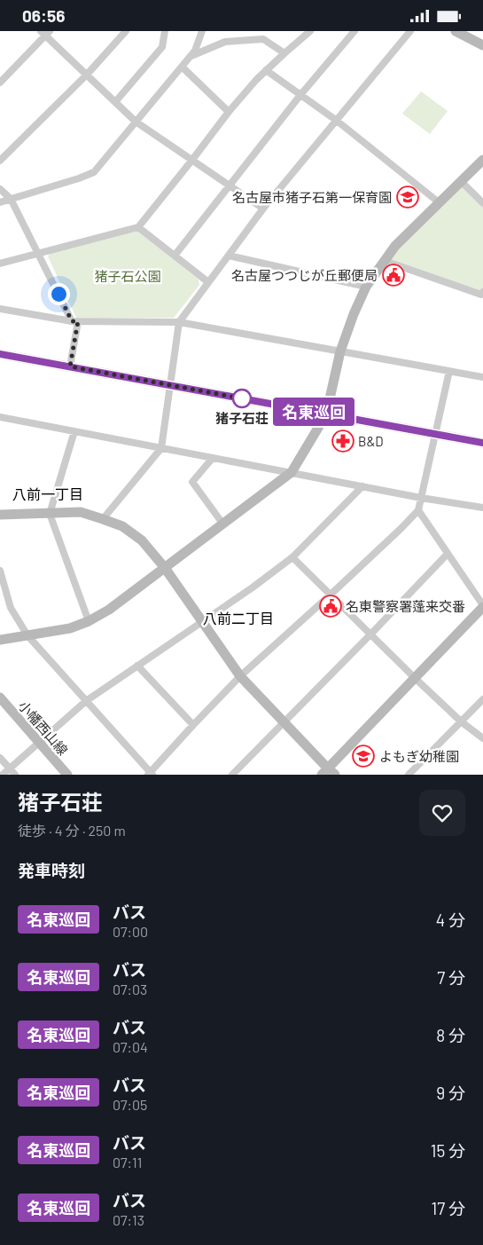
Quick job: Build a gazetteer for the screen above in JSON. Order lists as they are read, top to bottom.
{
  "streets": {
    "street": ["小幡西山線"]
  },
  "districts": ["八前一丁目", "八前二丁目"],
  "parks": ["猪子石公園"],
  "places": {
    "school or university": ["名古屋市猪子石第一保育園", "よもぎ幼稚園"],
    "public building": ["名古屋つつじが丘郵便局", "名東警察署蓬来交番"],
    "other": ["猪子石荘"],
    "pharmacy": ["B&D"]
  },
  "lines": ["bus line 名東巡回"],
  "page": {
    "status": "06:56",
    "on_map": "名東巡回",
    "heading": [
      ["猪子石荘", "徒歩 · 4 分 · 250 m"],
      "発車時刻"
    ],
    "list": [
      {
        "mark": "名東巡回",
        "name": "バス",
        "note": "07:00",
        "value": "4 分"
      },
      {
        "mark": "名東巡回",
        "name": "バス",
        "note": "07:03",
        "value": "7 分"
      },
      {
        "mark": "名東巡回",
        "name": "バス",
        "note": "07:04",
        "value": "8 分"
      },
      {
        "mark": "名東巡回",
        "name": "バス",
        "note": "07:05",
        "value": "9 分"
      },
      {
        "mark": "名東巡回",
        "name": "バス",
        "note": "07:11",
        "value": "15 分"
      },
      {
        "mark": "名東巡回",
        "name": "バス",
        "note": "07:13",
        "value": "17 分"
      }
    ]
  }
}
